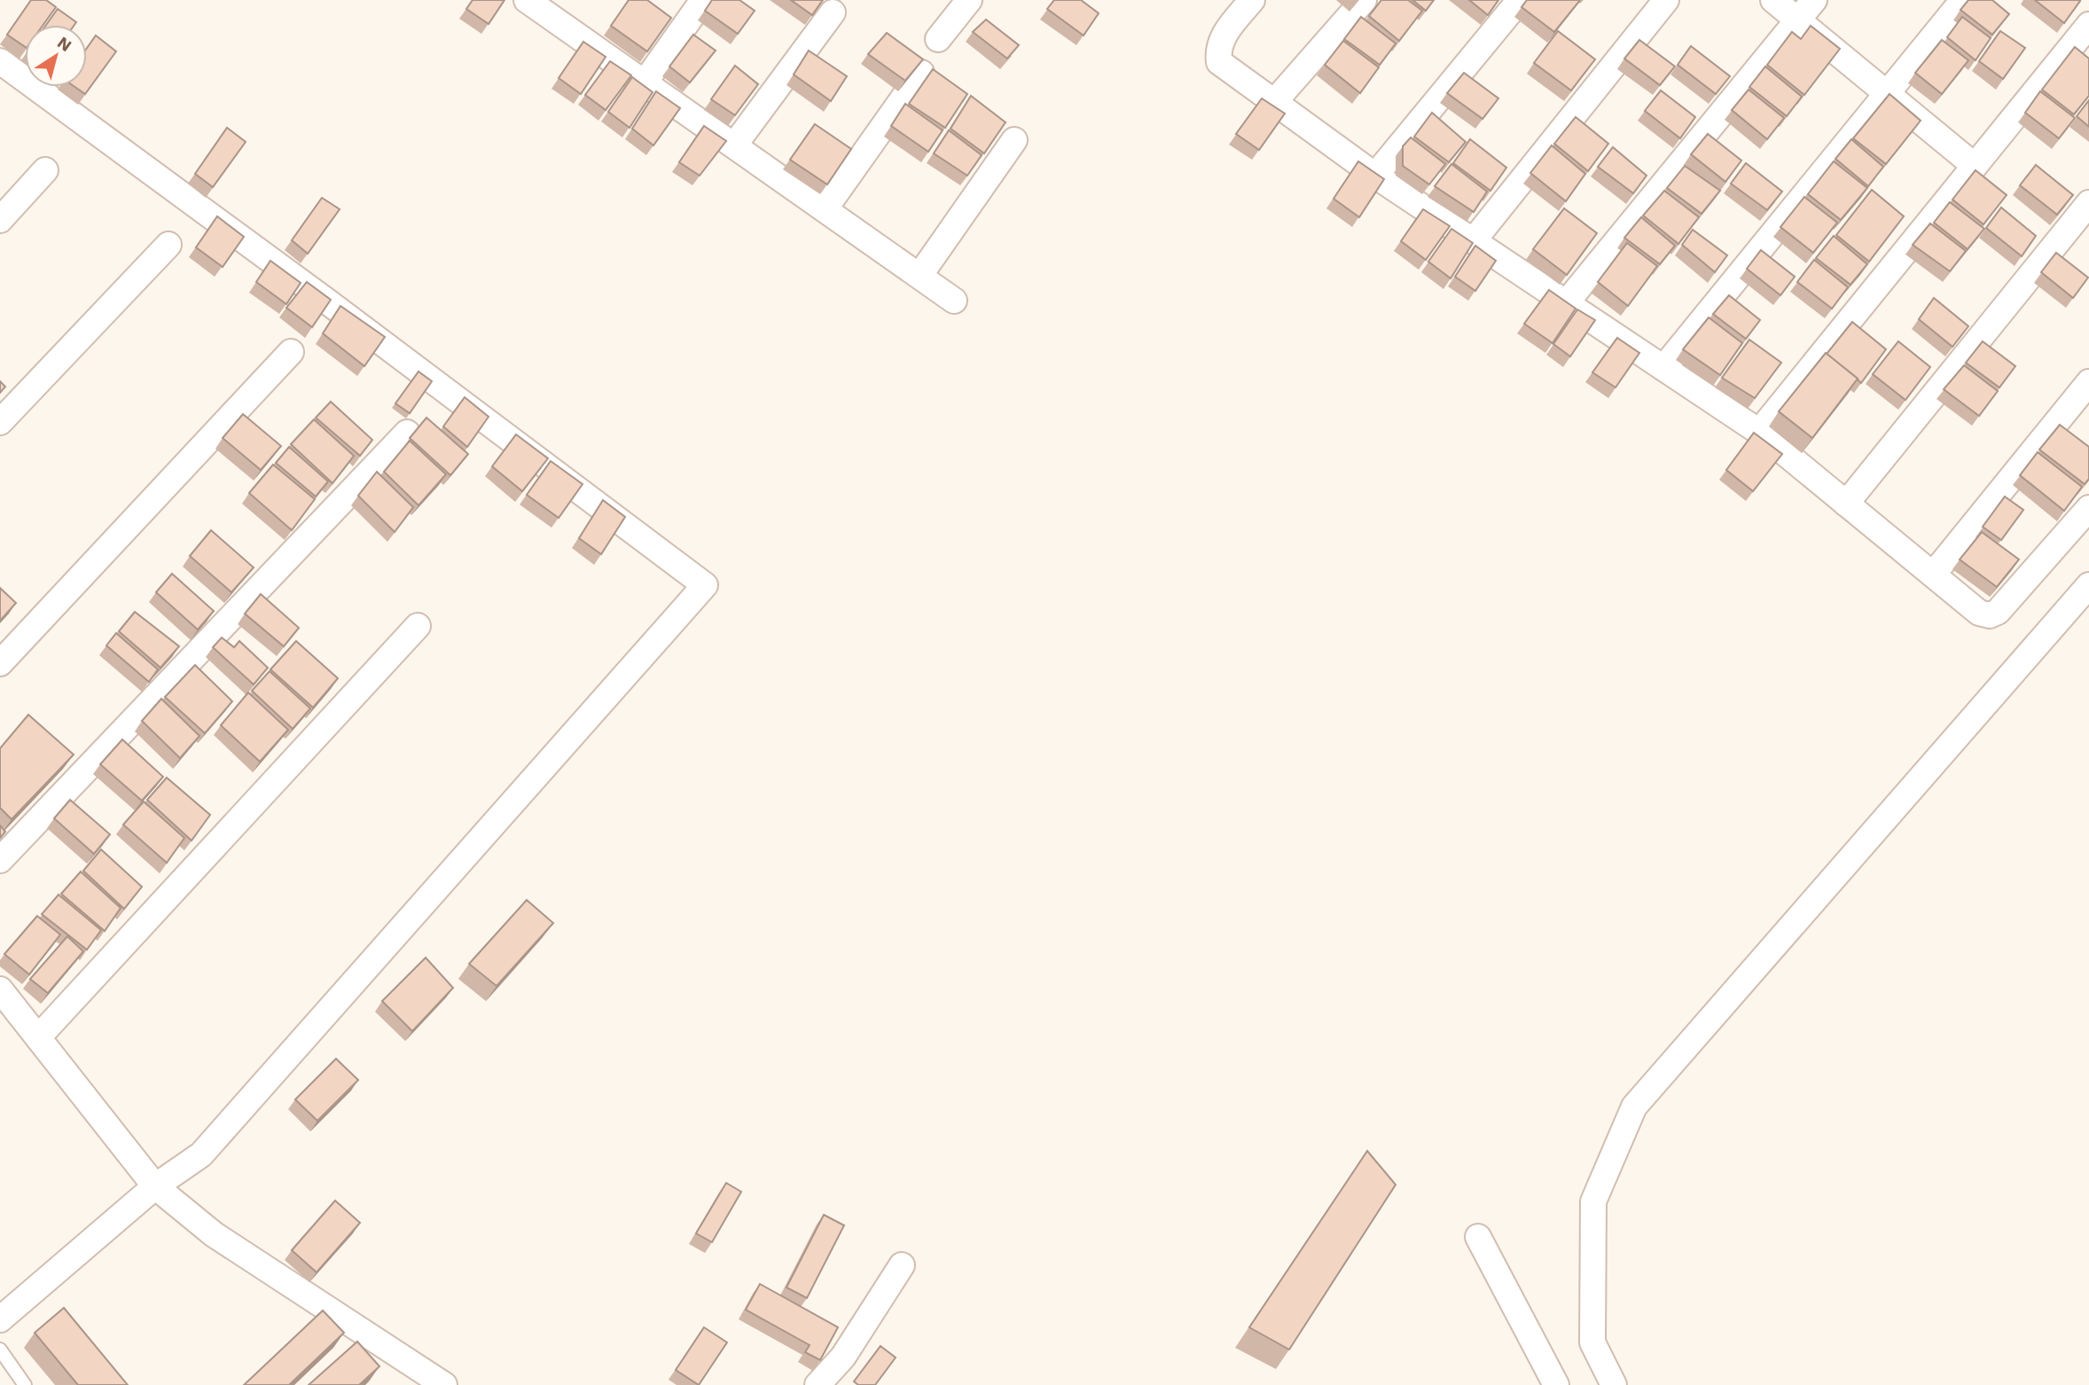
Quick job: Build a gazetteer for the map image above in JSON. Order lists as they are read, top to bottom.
{
  "north": "top right"
}
